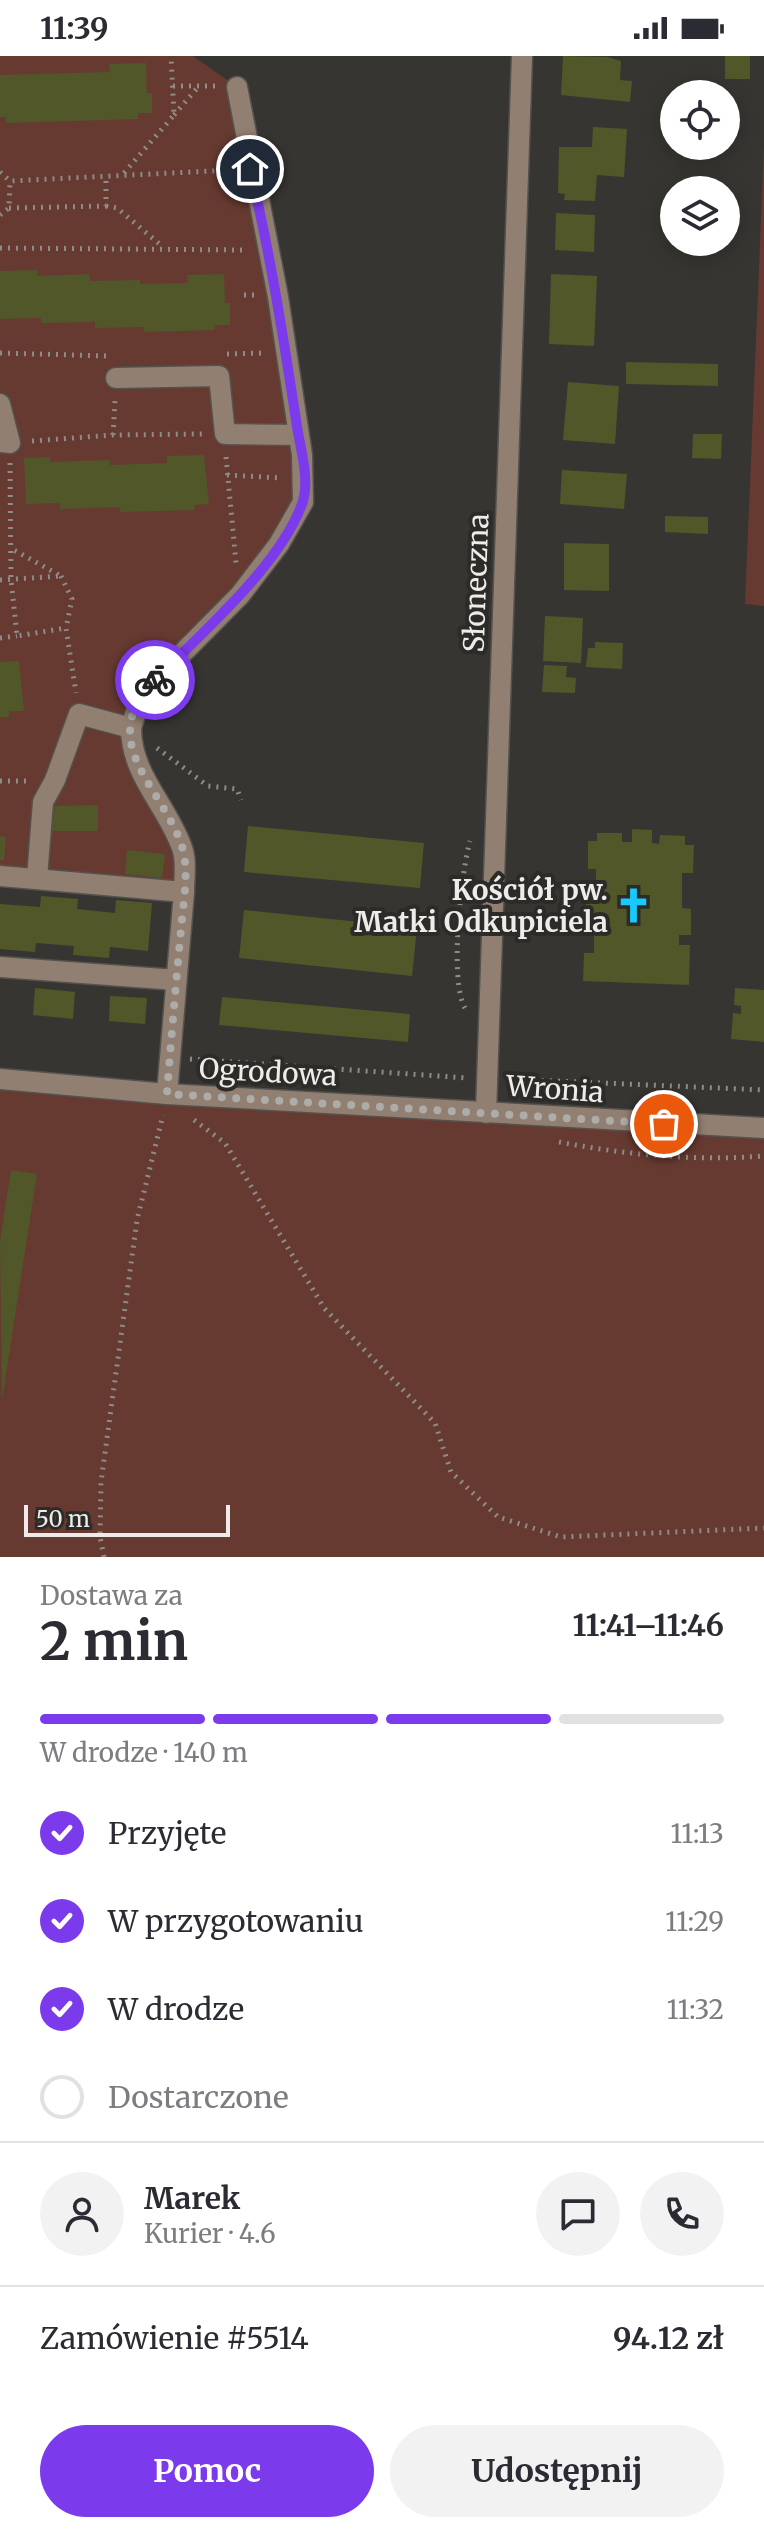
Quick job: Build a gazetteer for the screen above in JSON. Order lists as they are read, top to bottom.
{
  "streets": {
    "street": ["Słoneczna", "Ogrodowa", "Wronia"]
  },
  "crossings": [
    ["Słoneczna", "Ogrodowa"],
    ["Słoneczna", "Wronia"],
    ["Ogrodowa", "Wronia"]
  ],
  "places": {
    "church": ["Kościół pw. Matki Odkupiciela"]
  },
  "scale_bar": "50 m",
  "page": {
    "status": "11:39",
    "scale": "50 m",
    "heading": ["2 min", "Dostawa za", "11:41–11:46"],
    "panel": [
      "Marek",
      "Kurier · 4.6",
      "Zamówienie #5514",
      "94.12 zł"
    ],
    "bar": "W drodze · 140 m",
    "list": [
      ["Przyjęte", "11:13"],
      ["W przygotowaniu", "11:29"],
      ["W drodze", "11:32"],
      "Dostarczone"
    ],
    "buttons": ["Pomoc", "Udostępnij"]
  }
}
